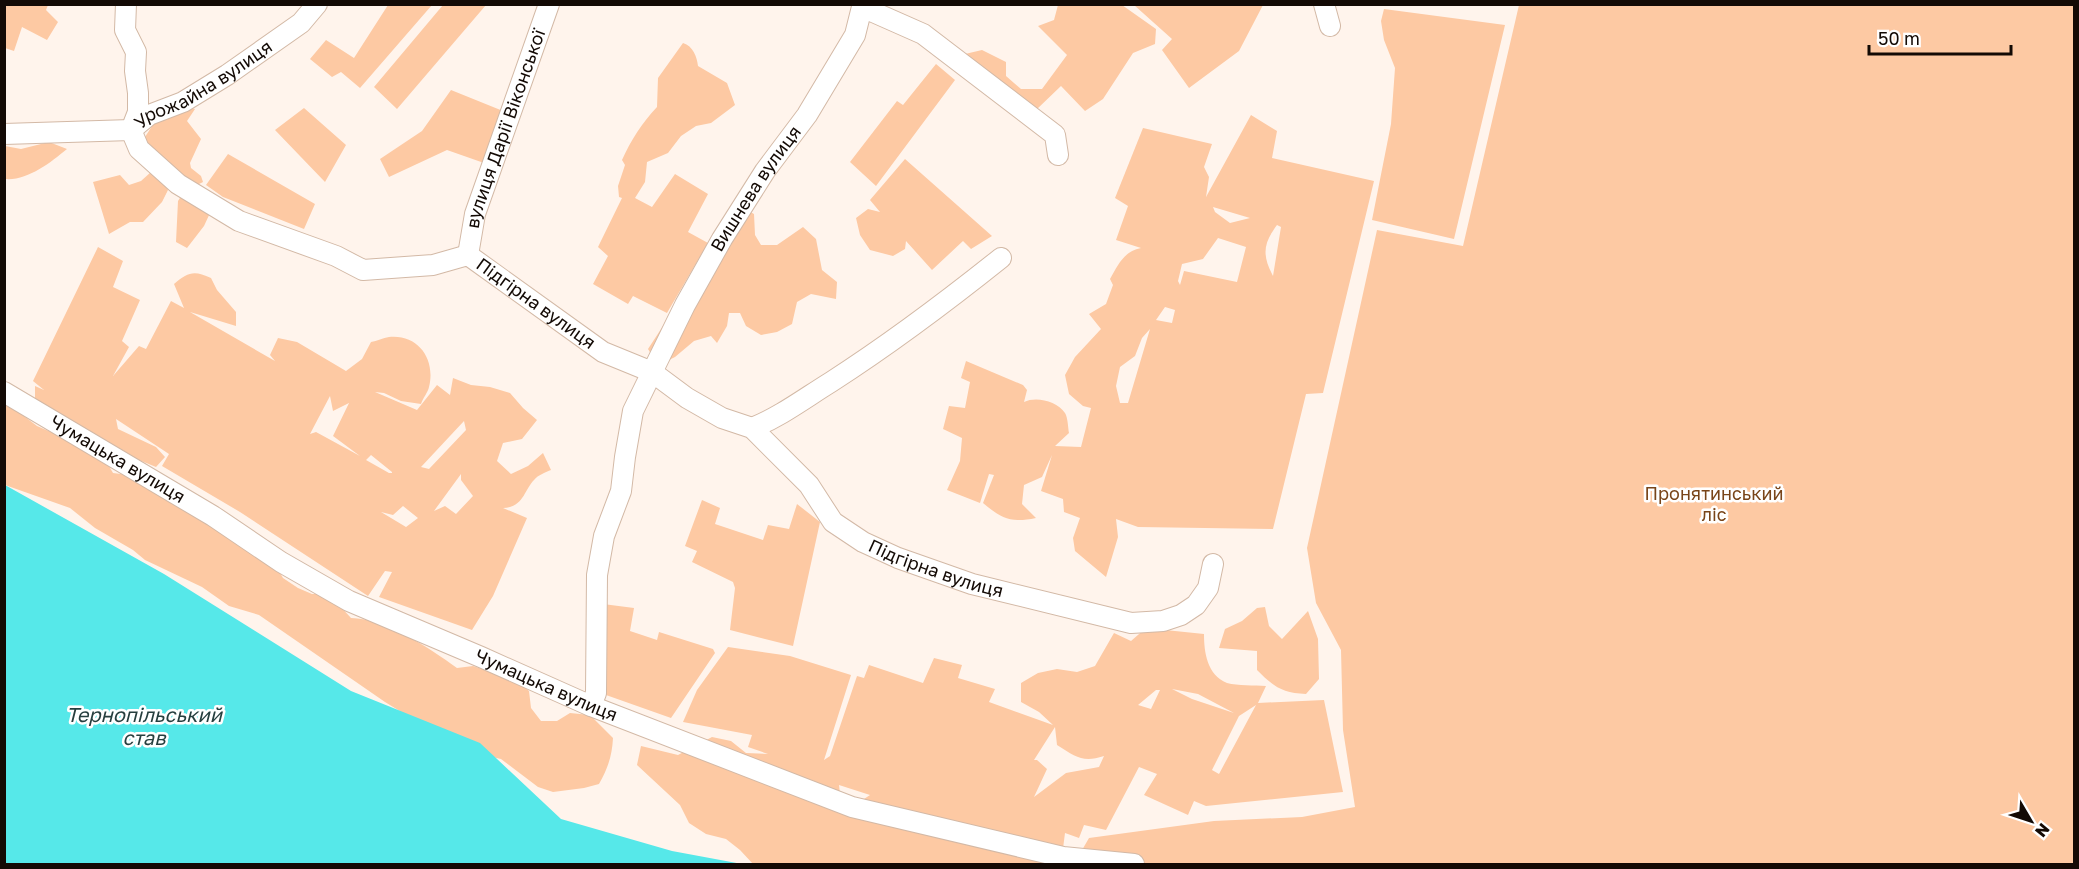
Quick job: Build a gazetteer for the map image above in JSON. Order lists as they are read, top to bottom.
{
  "streets": {
    "street": [
      "Урожайна вулиця",
      "вулиця Дарії Віконської",
      "Вишнева вулиця",
      "Підгірна вулиця",
      "Чумацька вулиця"
    ]
  },
  "crossings": [
    ["Урожайна вулиця", "Підгірна вулиця"],
    ["вулиця Дарії Віконської", "Підгірна вулиця"],
    ["Вишнева вулиця", "Підгірна вулиця"],
    ["Вишнева вулиця", "Чумацька вулиця"]
  ],
  "water": ["Тернопільський став"],
  "parks": ["Пронятинський ліс"],
  "scale_bar": "50 m",
  "north": "bottom right"
}
